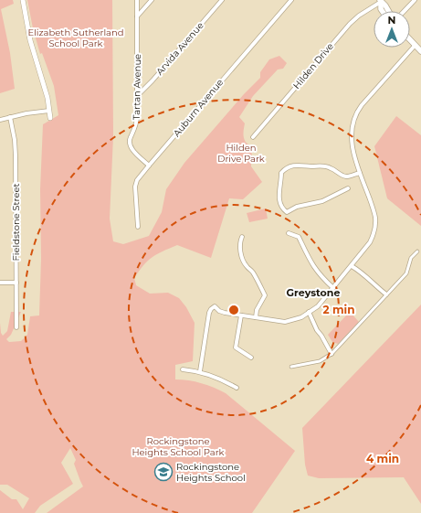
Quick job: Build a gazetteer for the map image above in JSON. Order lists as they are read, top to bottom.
{
  "streets": {
    "street": [
      "Arvida Avenue",
      "Hilden Drive",
      "Tartan Avenue",
      "Auburn Avenue",
      "Fieldstone Street"
    ]
  },
  "crossings": [
    ["Arvida Avenue", "Tartan Avenue"],
    ["Tartan Avenue", "Auburn Avenue"]
  ],
  "districts": ["Greystone"],
  "parks": ["Elizabeth Sutherland School Park", "Hilden Drive Park", "Rockingstone Heights School Park"],
  "places": {
    "school or university": ["Rockingstone Heights School"]
  },
  "north": "top",
  "rings": ["2 min", "4 min"]
}
